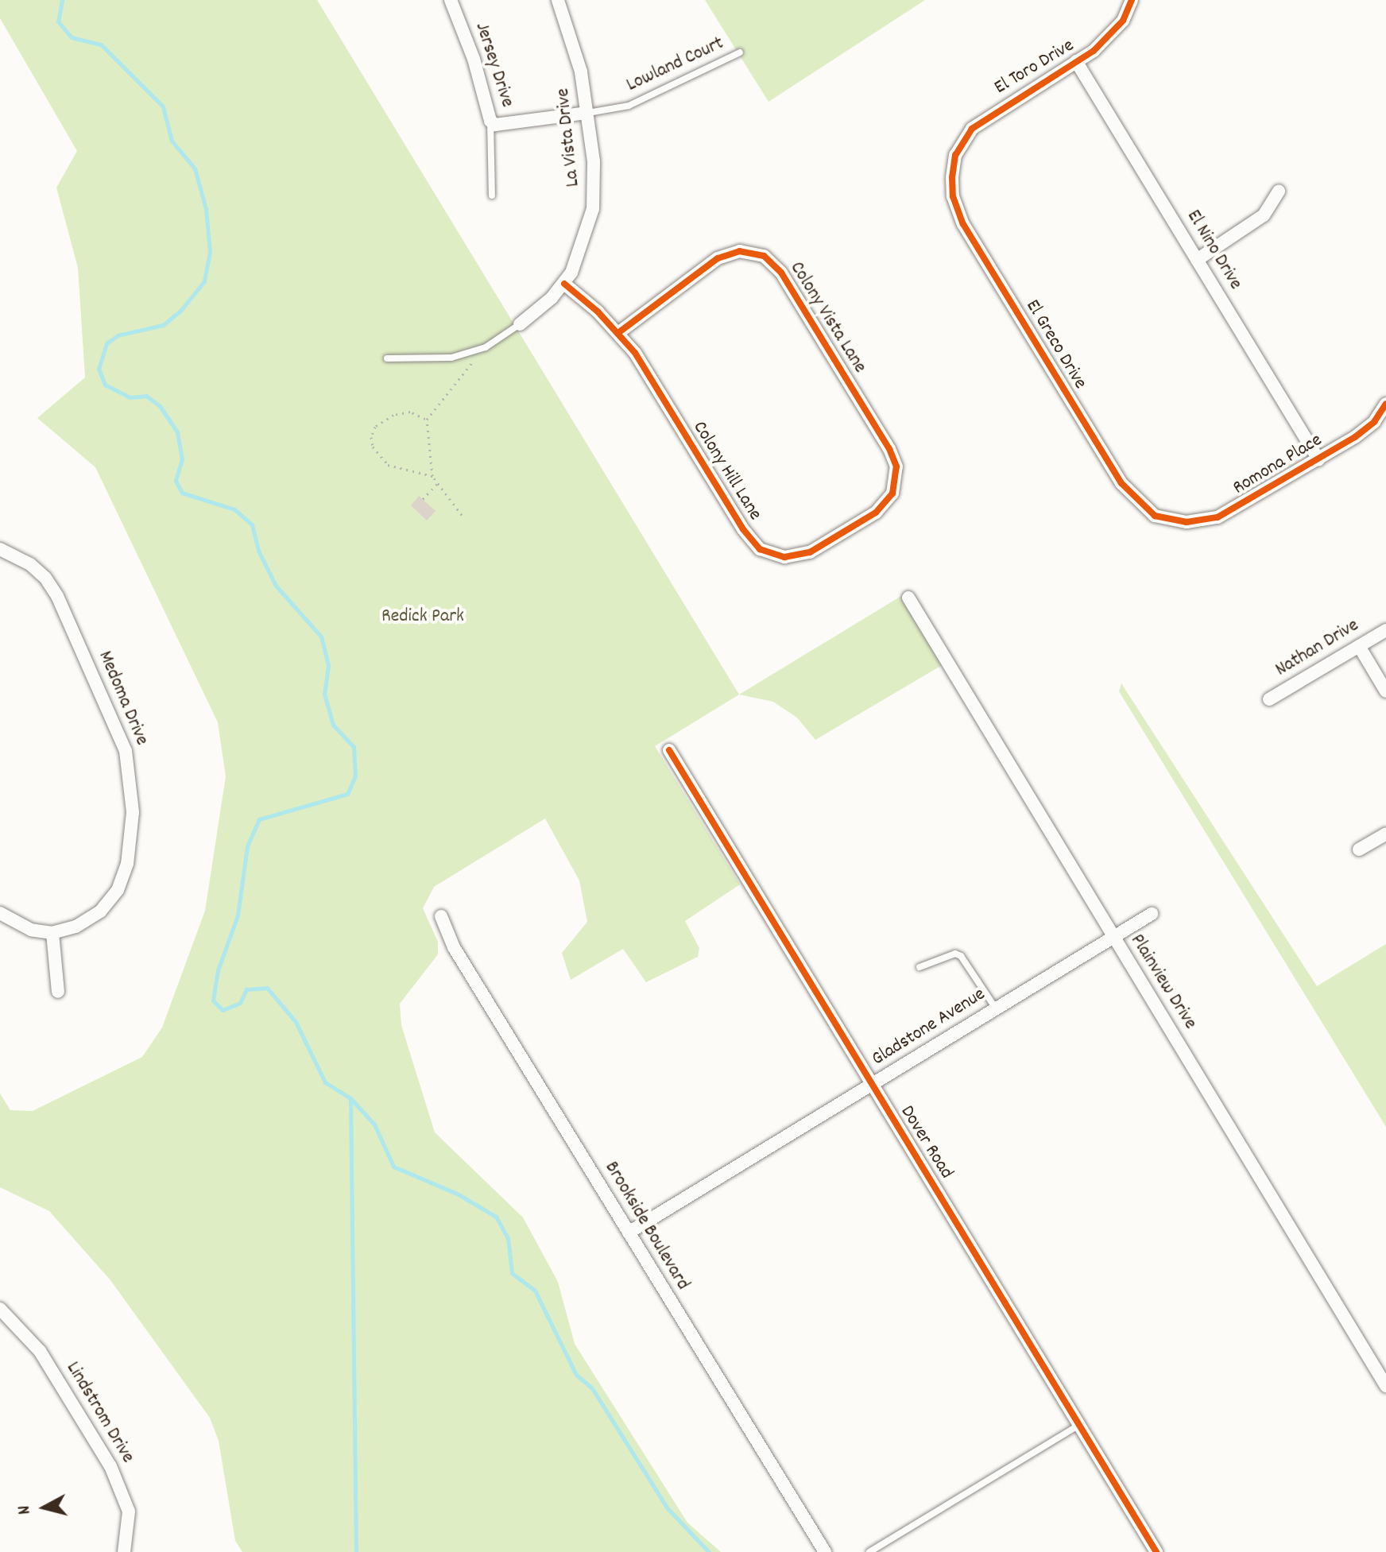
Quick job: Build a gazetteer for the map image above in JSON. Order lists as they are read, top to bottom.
{
  "streets": {
    "street": [
      "Jersey Drive",
      "El Toro Drive",
      "La Vista Drive",
      "El Nino Drive",
      "Colony Vista Lane",
      "El Greco Drive",
      "Romona Place",
      "Colony Hill Lane",
      "Nathan Drive",
      "Medoma Drive",
      "Plainview Drive",
      "Gladstone Avenue",
      "Dover Road",
      "Brookside Boulevard",
      "Lindstrom Drive"
    ],
    "lane": ["Lowland Court"]
  },
  "crossings": [
    ["Jersey Drive", "Lowland Court"],
    ["Jersey Drive", "La Vista Drive"],
    ["Lowland Court", "La Vista Drive"],
    ["El Toro Drive", "El Nino Drive"],
    ["El Toro Drive", "El Greco Drive"],
    ["La Vista Drive", "Colony Hill Lane"],
    ["El Nino Drive", "Romona Place"],
    ["Colony Vista Lane", "Colony Hill Lane"],
    ["El Greco Drive", "Romona Place"],
    ["Plainview Drive", "Gladstone Avenue"],
    ["Gladstone Avenue", "Dover Road"],
    ["Gladstone Avenue", "Brookside Boulevard"]
  ],
  "parks": ["Redick Park"],
  "north": "left"
}
